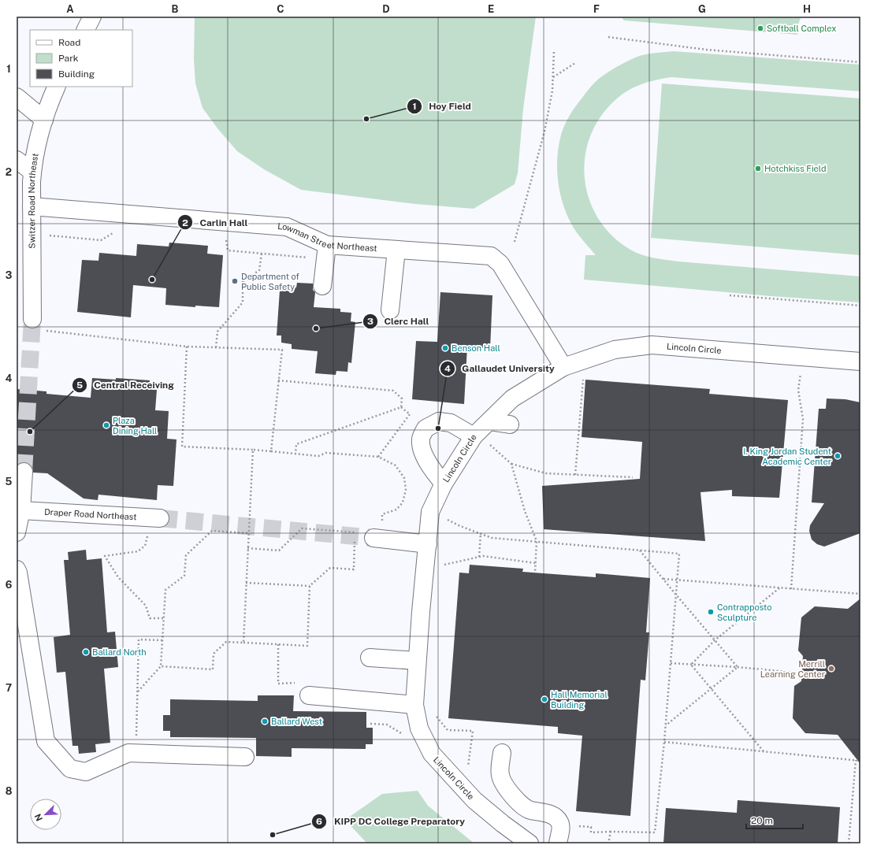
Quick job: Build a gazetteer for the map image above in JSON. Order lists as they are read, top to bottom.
{
  "streets": {
    "street": [
      "Switzer Road Northeast",
      "Lowman Street Northeast",
      "Lincoln Circle",
      "Draper Road Northeast"
    ]
  },
  "crossings": [
    ["Switzer Road Northeast", "Lowman Street Northeast"],
    ["Lowman Street Northeast", "Lincoln Circle"]
  ],
  "places": [
    "Softball Complex",
    "Hoy Field",
    "Hotchkiss Field",
    "Carlin Hall",
    "Department of Public Safety",
    "Clerc Hall",
    "Benson Hall",
    "Plaza Dining Hall",
    "Gallaudet University",
    "Central Receiving",
    "I. King Jordan Student Academic Center",
    "Contrapposto Sculpture",
    "Ballard North",
    "Merrill Learning Center",
    "Hall Memorial Building",
    "Ballard West",
    "KIPP DC College Preparatory"
  ],
  "legend": ["Road", "Park", "Building"],
  "scale_bar": "20 m",
  "north": "bottom left",
  "grid": {
    "columns": [
      "A",
      "B",
      "C",
      "D",
      "E",
      "F",
      "G",
      "H"
    ],
    "rows": [
      "1",
      "2",
      "3",
      "4",
      "5",
      "6",
      "7",
      "8"
    ]
  }
}
